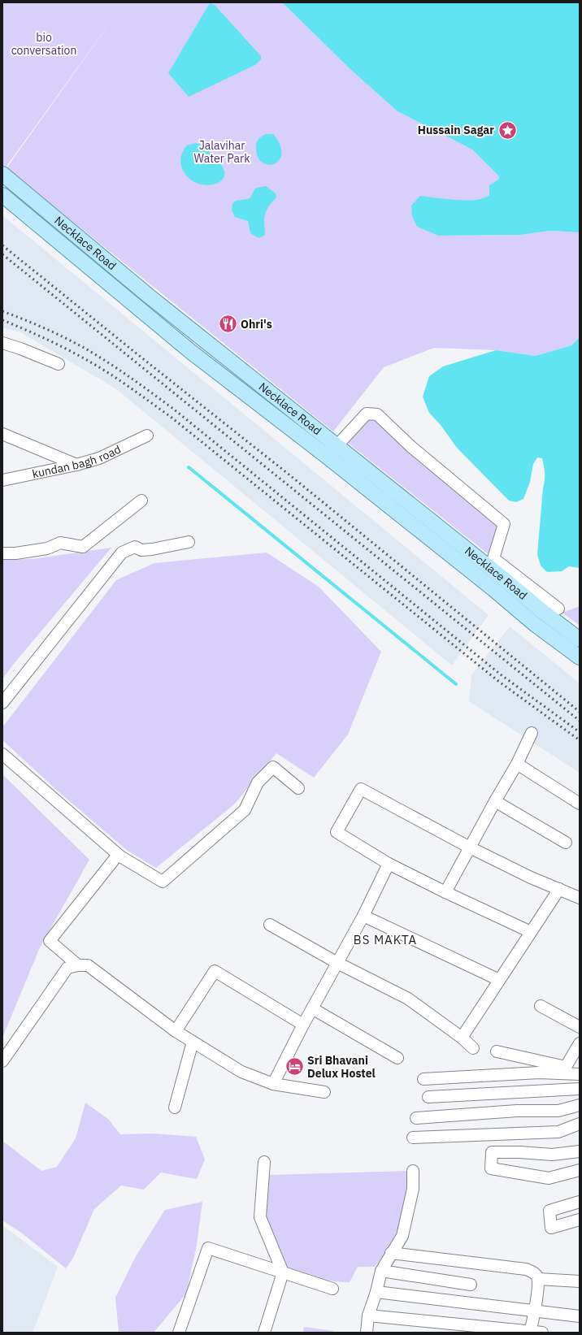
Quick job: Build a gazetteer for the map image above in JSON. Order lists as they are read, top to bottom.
{
  "streets": {
    "main road": ["Necklace Road"],
    "street": ["kundan bagh road"]
  },
  "districts": ["BS MAKTA"],
  "parks": ["bio conversation", "Jalavihar Water Park"],
  "places": {
    "place": ["Hussain Sagar"],
    "restaurant": ["Ohri's"],
    "hotel": ["Sri Bhavani Delux Hostel"]
  }
}
